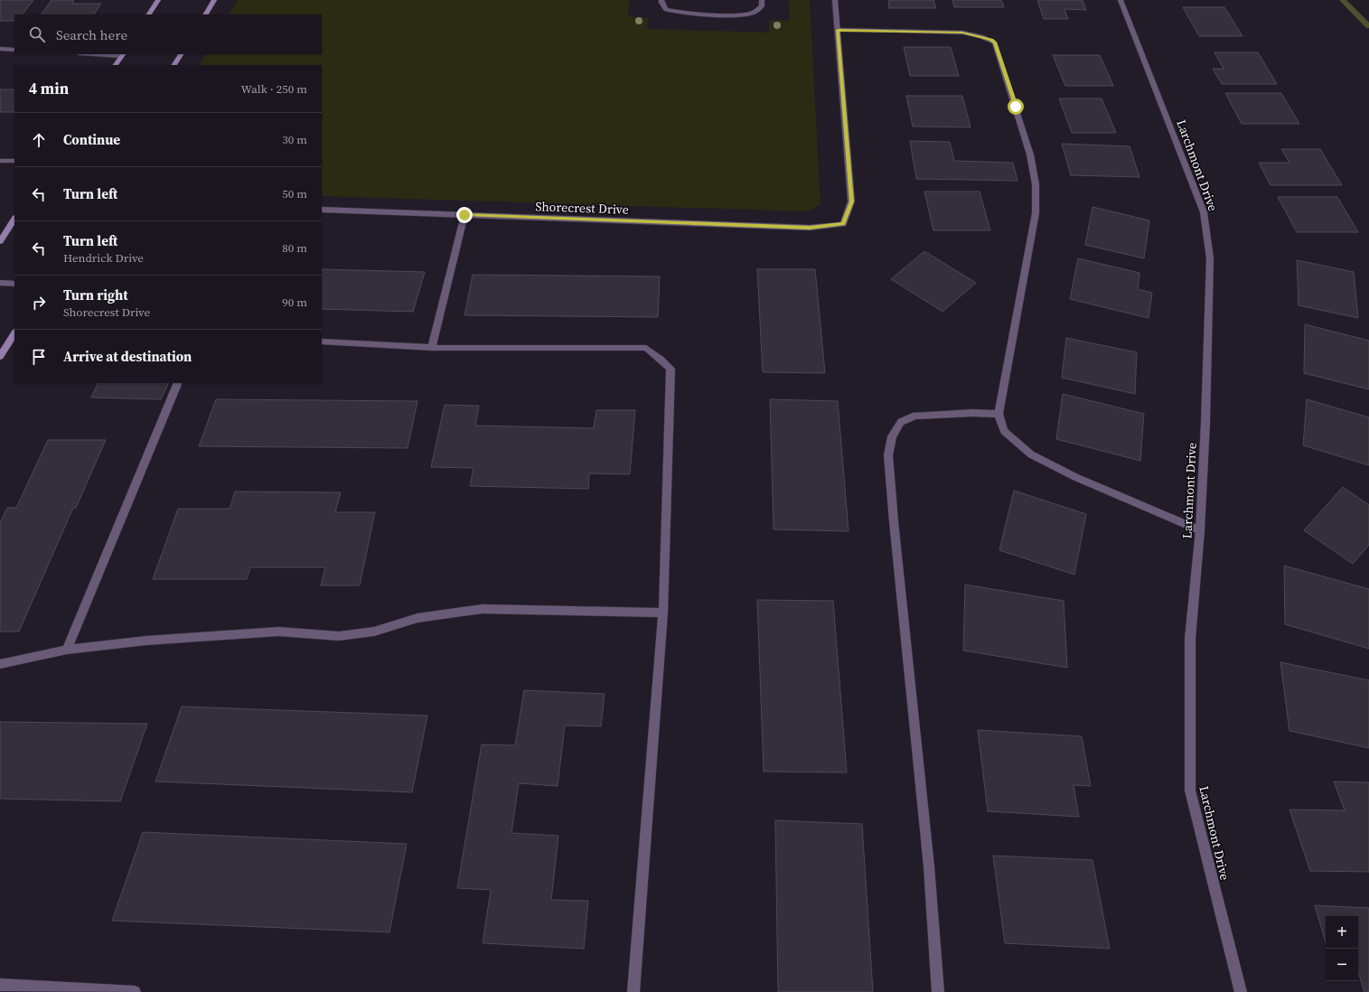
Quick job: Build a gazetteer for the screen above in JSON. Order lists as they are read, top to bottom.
{
  "streets": {
    "street": ["Larchmont Drive", "Shorecrest Drive"]
  },
  "page": {
    "search": "Search here",
    "heading": ["4 min", "Walk · 250 m"],
    "list": [
      ["Continue", "30 m"],
      ["Turn left", "50 m"],
      ["Turn left", "Hendrick Drive", "80 m"],
      ["Turn right", "Shorecrest Drive", "90 m"],
      "Arrive at destination"
    ],
    "map_buttons": ["+", "−"]
  }
}
